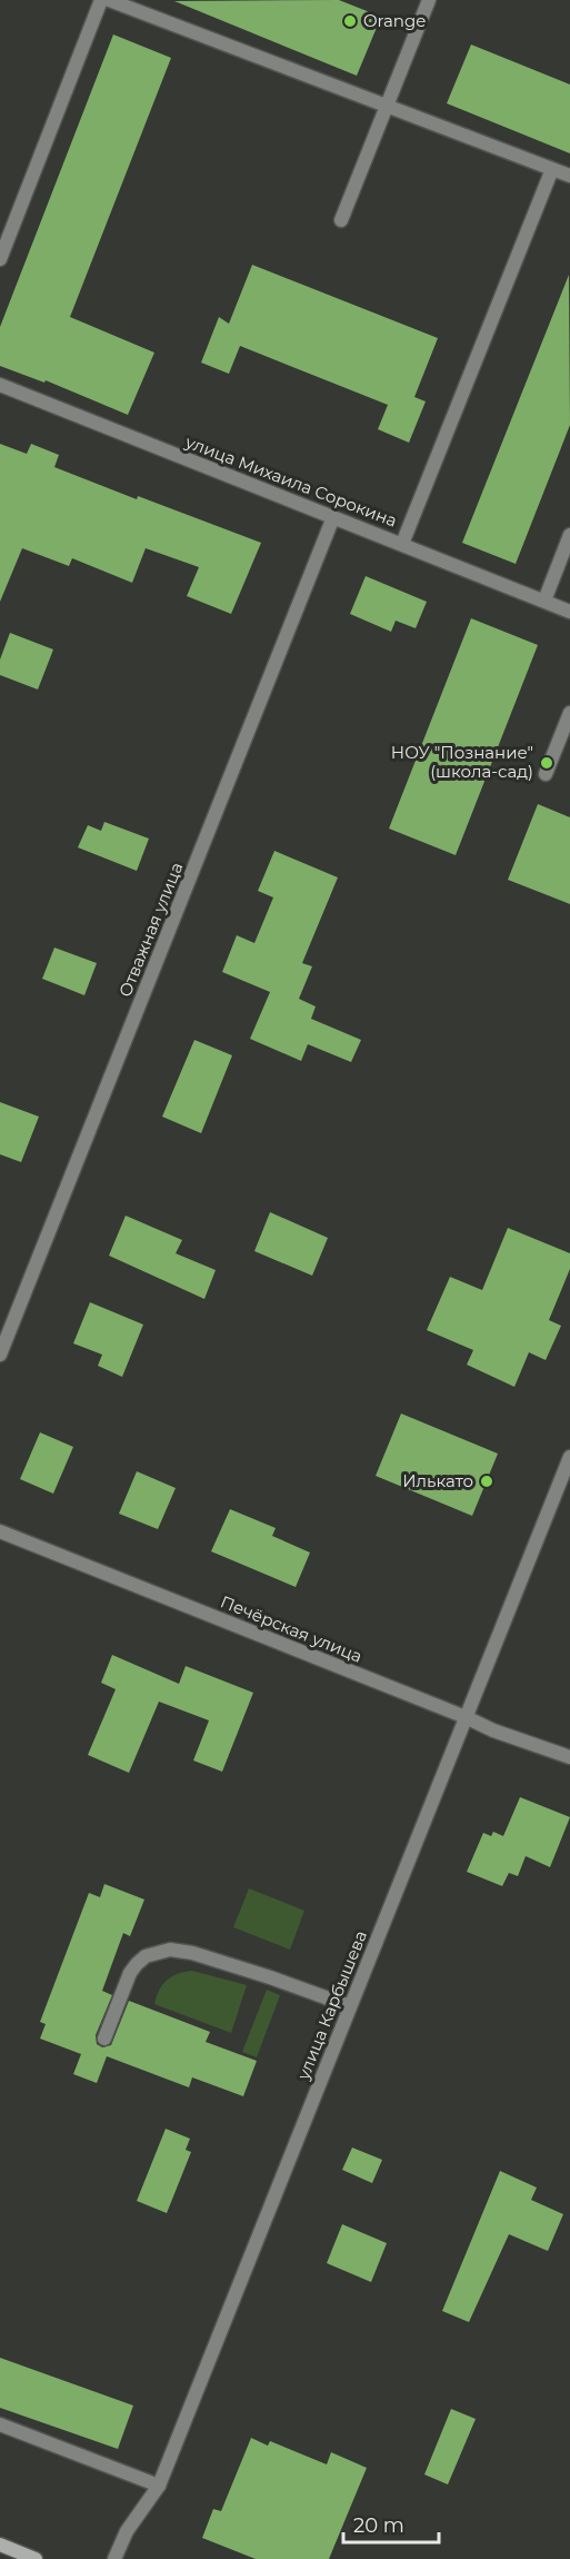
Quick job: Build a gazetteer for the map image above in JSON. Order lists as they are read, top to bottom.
{
  "streets": {
    "street": [
      "улица Михаила Сорокина",
      "Отважная улица",
      "Печёрская улица",
      "улица Карбышева"
    ]
  },
  "crossings": [
    ["улица Михаила Сорокина", "Отважная улица"],
    ["Печёрская улица", "улица Карбышева"]
  ],
  "places": ["Orange", "НОУ \"Познание\" (школа-сад)", "Илькато"],
  "scale_bar": "20 m"
}
